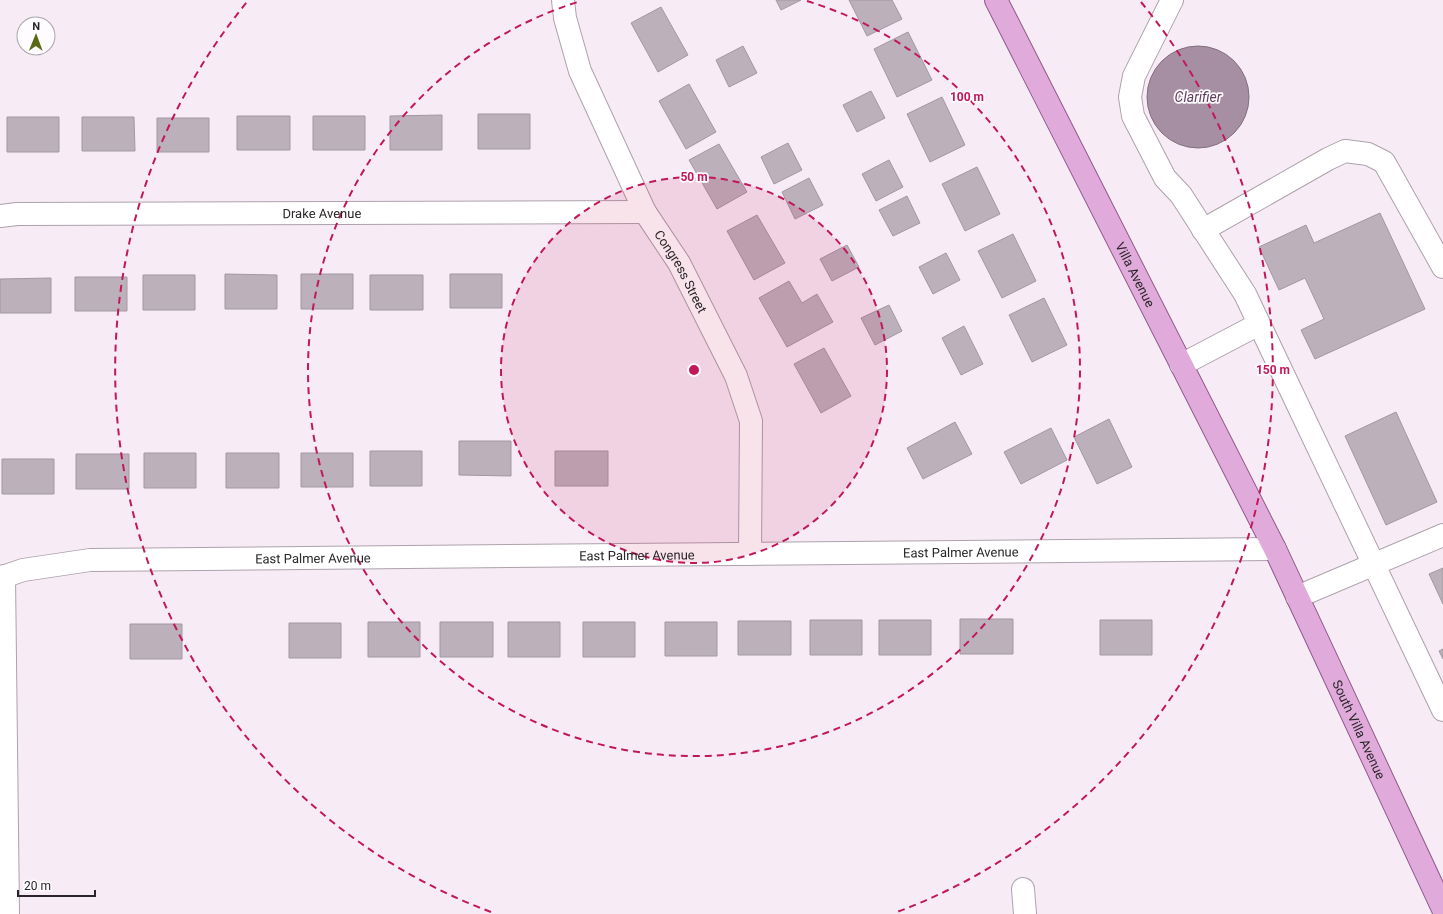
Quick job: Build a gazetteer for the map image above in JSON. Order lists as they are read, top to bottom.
{
  "streets": {
    "main road": ["Villa Avenue", "South Villa Avenue"],
    "street": ["Drake Avenue", "Congress Street", "East Palmer Avenue"]
  },
  "crossings": [
    ["Drake Avenue", "Congress Street"],
    ["Congress Street", "East Palmer Avenue"],
    ["Villa Avenue", "East Palmer Avenue"],
    ["Villa Avenue", "South Villa Avenue"],
    ["East Palmer Avenue", "South Villa Avenue"]
  ],
  "water": ["Clarifier"],
  "scale_bar": "20 m",
  "north": "top",
  "rings": ["100 m", "50 m", "150 m"]
}
